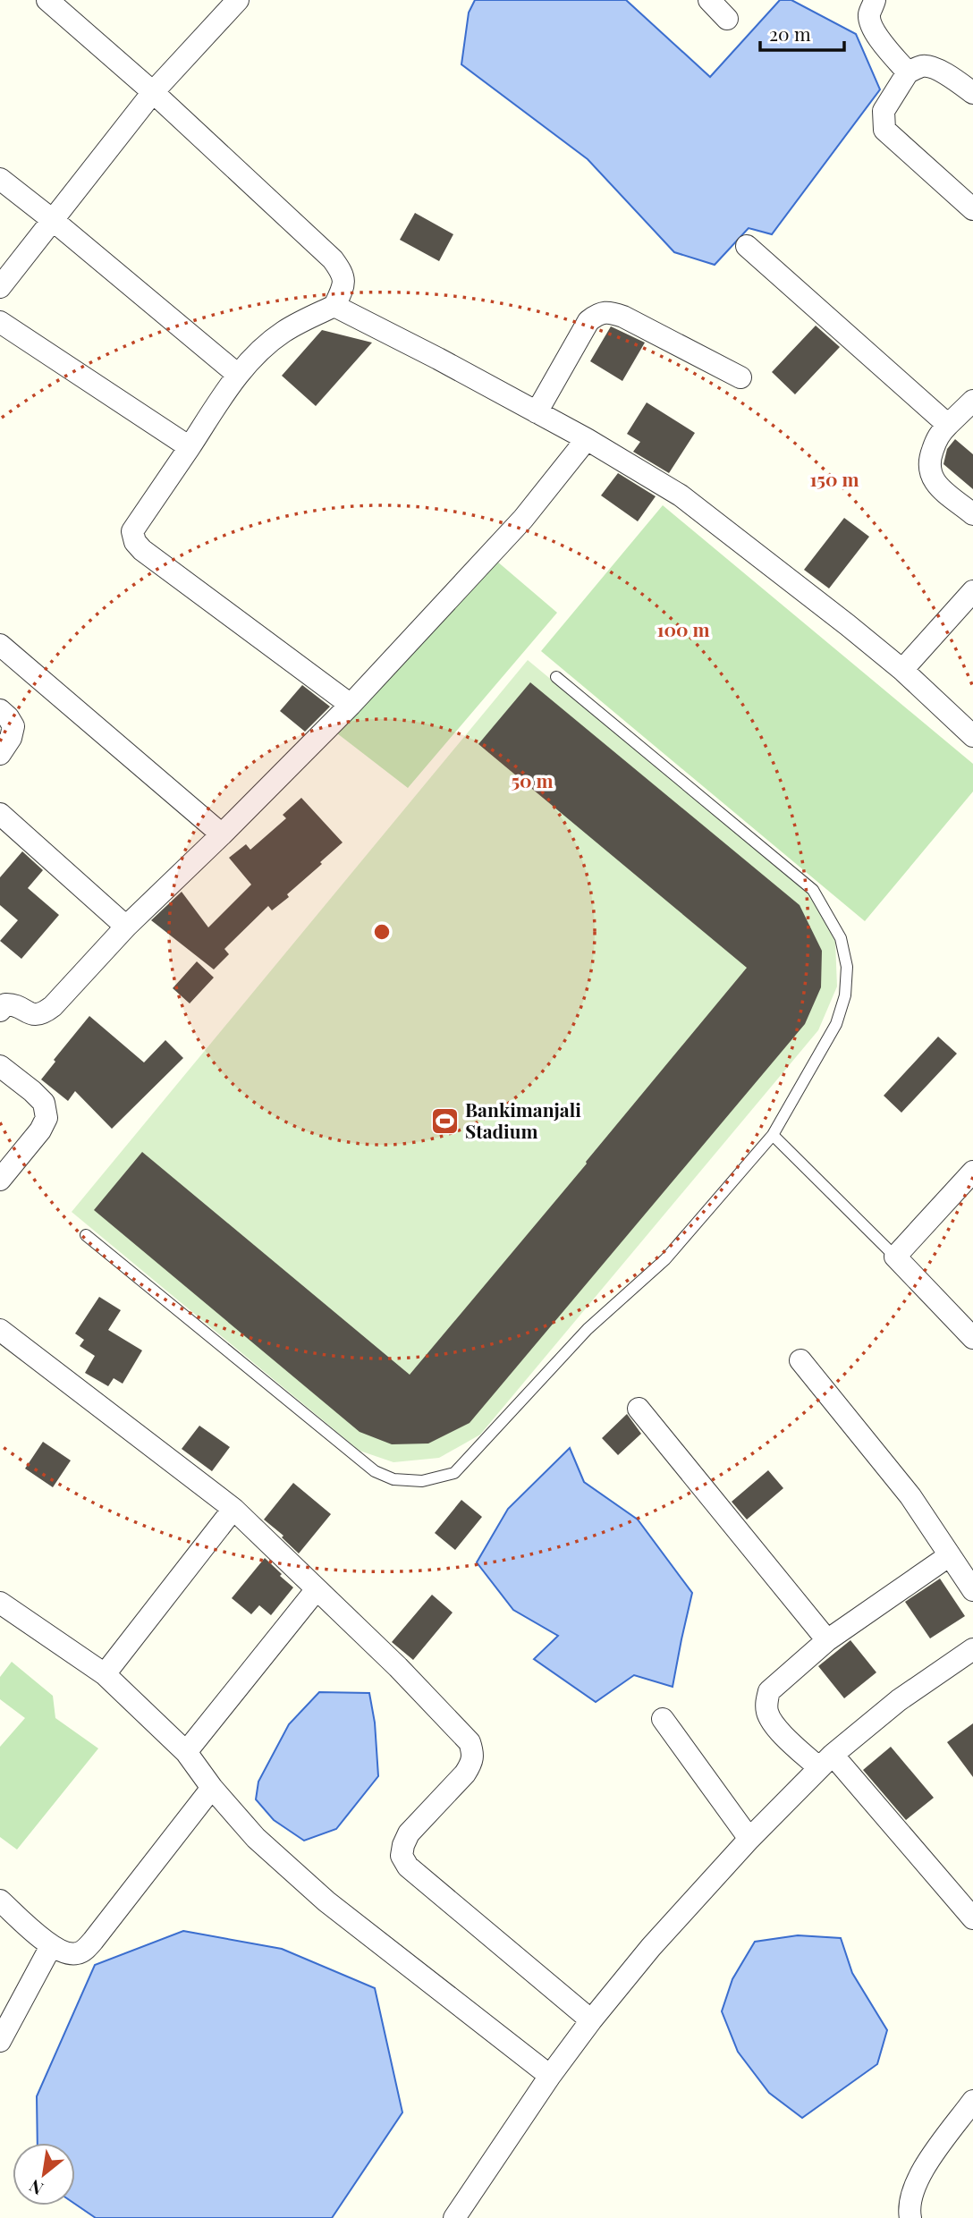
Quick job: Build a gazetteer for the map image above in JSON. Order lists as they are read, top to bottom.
{
  "places": {
    "sports": ["Bankimanjali Stadium"]
  },
  "scale_bar": "20 m",
  "north": "bottom left",
  "rings": ["150 m", "100 m", "50 m"]
}
